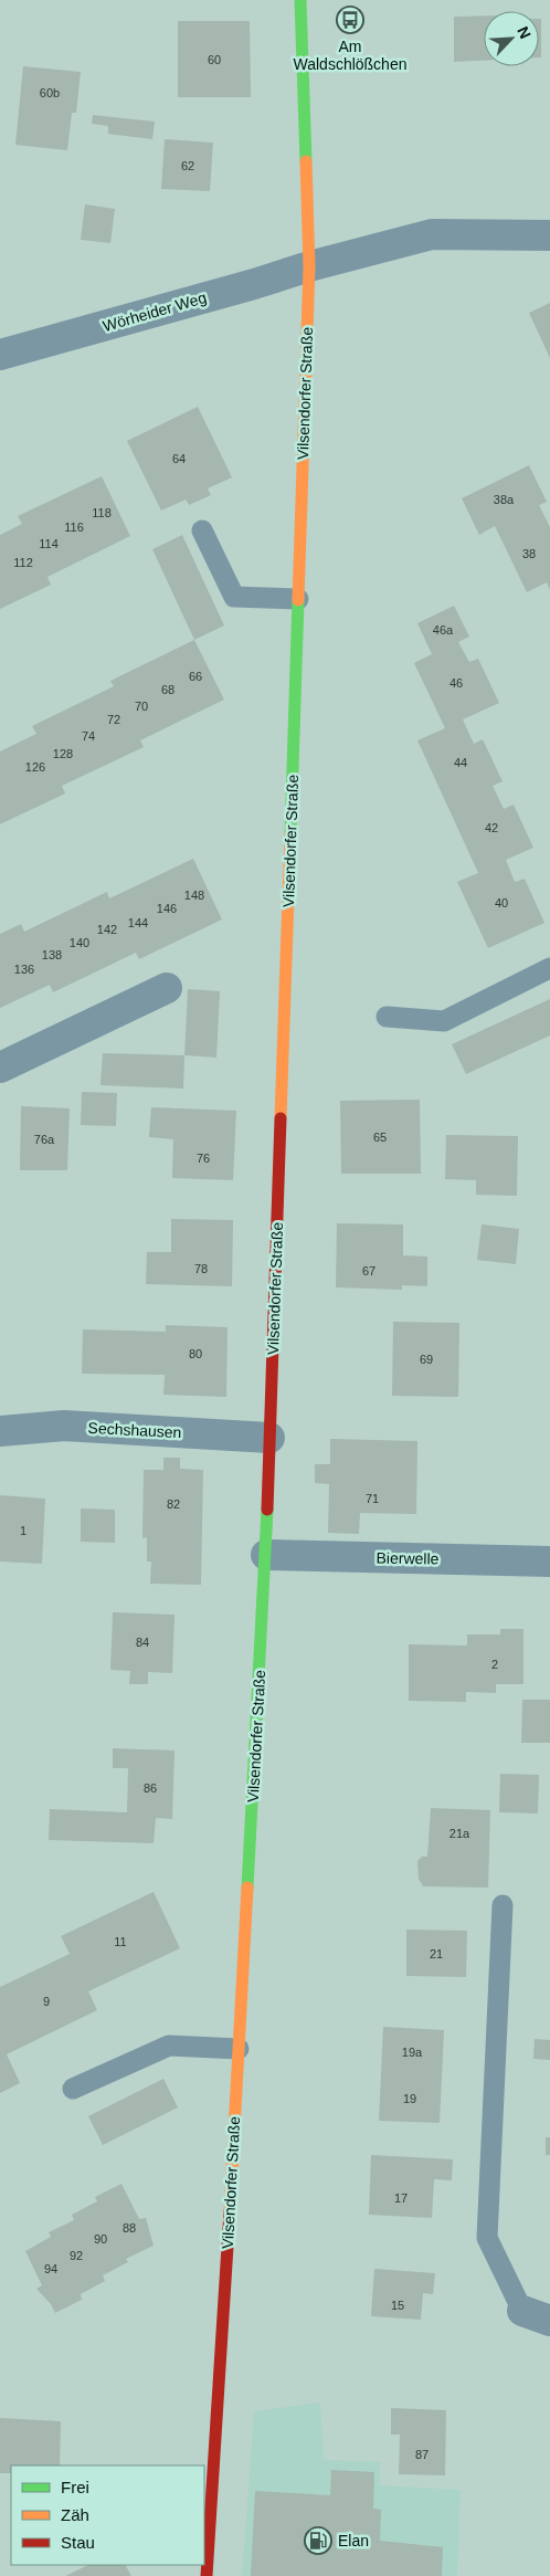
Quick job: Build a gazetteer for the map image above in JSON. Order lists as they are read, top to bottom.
{
  "streets": {
    "main road": ["Vilsendorfer Straße"],
    "street": ["Wörheider Weg", "Sechshausen", "Bierwelle"]
  },
  "crossings": [
    ["Wörheider Weg", "Vilsendorfer Straße"],
    ["Vilsendorfer Straße", "Sechshausen"],
    ["Vilsendorfer Straße", "Bierwelle"]
  ],
  "places": {
    "bus stop": ["Am Waldschlößchen"],
    "fuel station": ["Elan"]
  },
  "house_numbers": [
    "60",
    "60b",
    "62",
    "64",
    "38a",
    "118",
    "116",
    "114",
    "38",
    "112",
    "46a",
    "66",
    "46",
    "68",
    "70",
    "72",
    "74",
    "128",
    "44",
    "126",
    "42",
    "148",
    "40",
    "146",
    "144",
    "142",
    "140",
    "138",
    "136",
    "65",
    "76a",
    "76",
    "78",
    "67",
    "80",
    "69",
    "71",
    "82",
    "1",
    "84",
    "2",
    "86",
    "21a",
    "11",
    "21",
    "9",
    "19a",
    "19",
    "17",
    "88",
    "90",
    "92",
    "94",
    "15",
    "87"
  ],
  "legend": ["Frei", "Zäh", "Stau"],
  "north": "top right"
}
